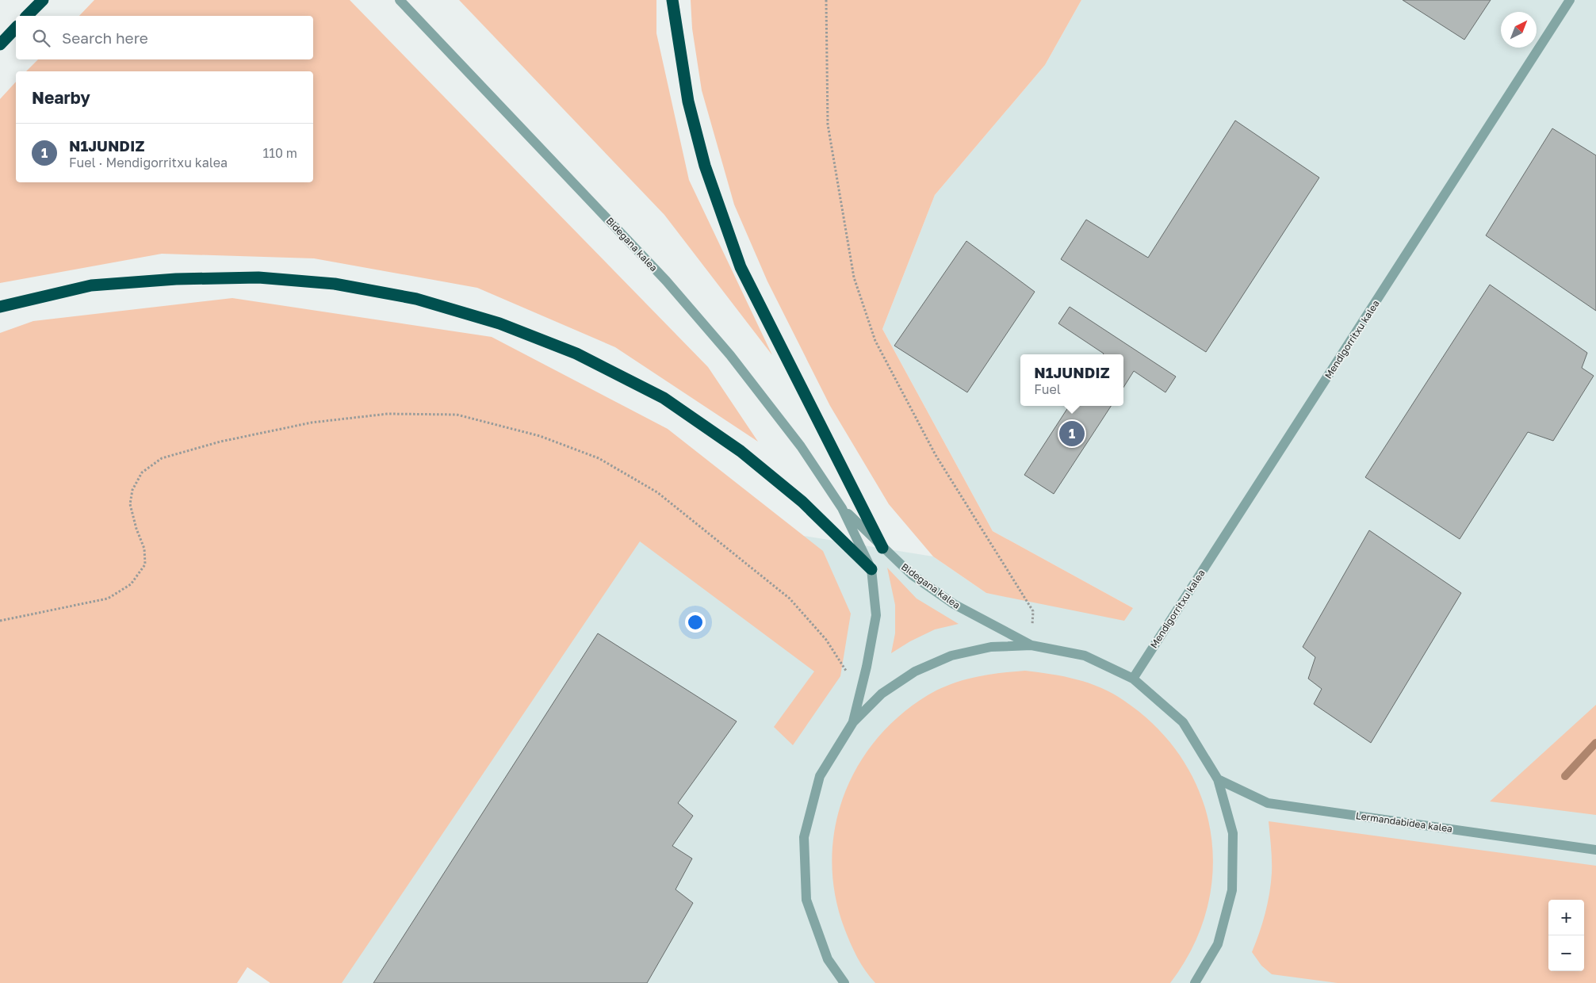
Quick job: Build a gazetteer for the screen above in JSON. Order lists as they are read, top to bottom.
{
  "streets": {
    "street": ["Bidegana kalea", "Mendigorritxu kalea", "Lermandabidea kalea"]
  },
  "north": "top right",
  "page": {
    "search": "Search here",
    "heading": "Nearby",
    "list": [
      {
        "mark": "1",
        "name": "N1JUNDIZ",
        "note": "Fuel · Mendigorritxu kalea",
        "value": "110 m"
      }
    ],
    "popup": ["N1JUNDIZ", "Fuel"],
    "pins": "1",
    "map_buttons": ["+", "−"]
  }
}
